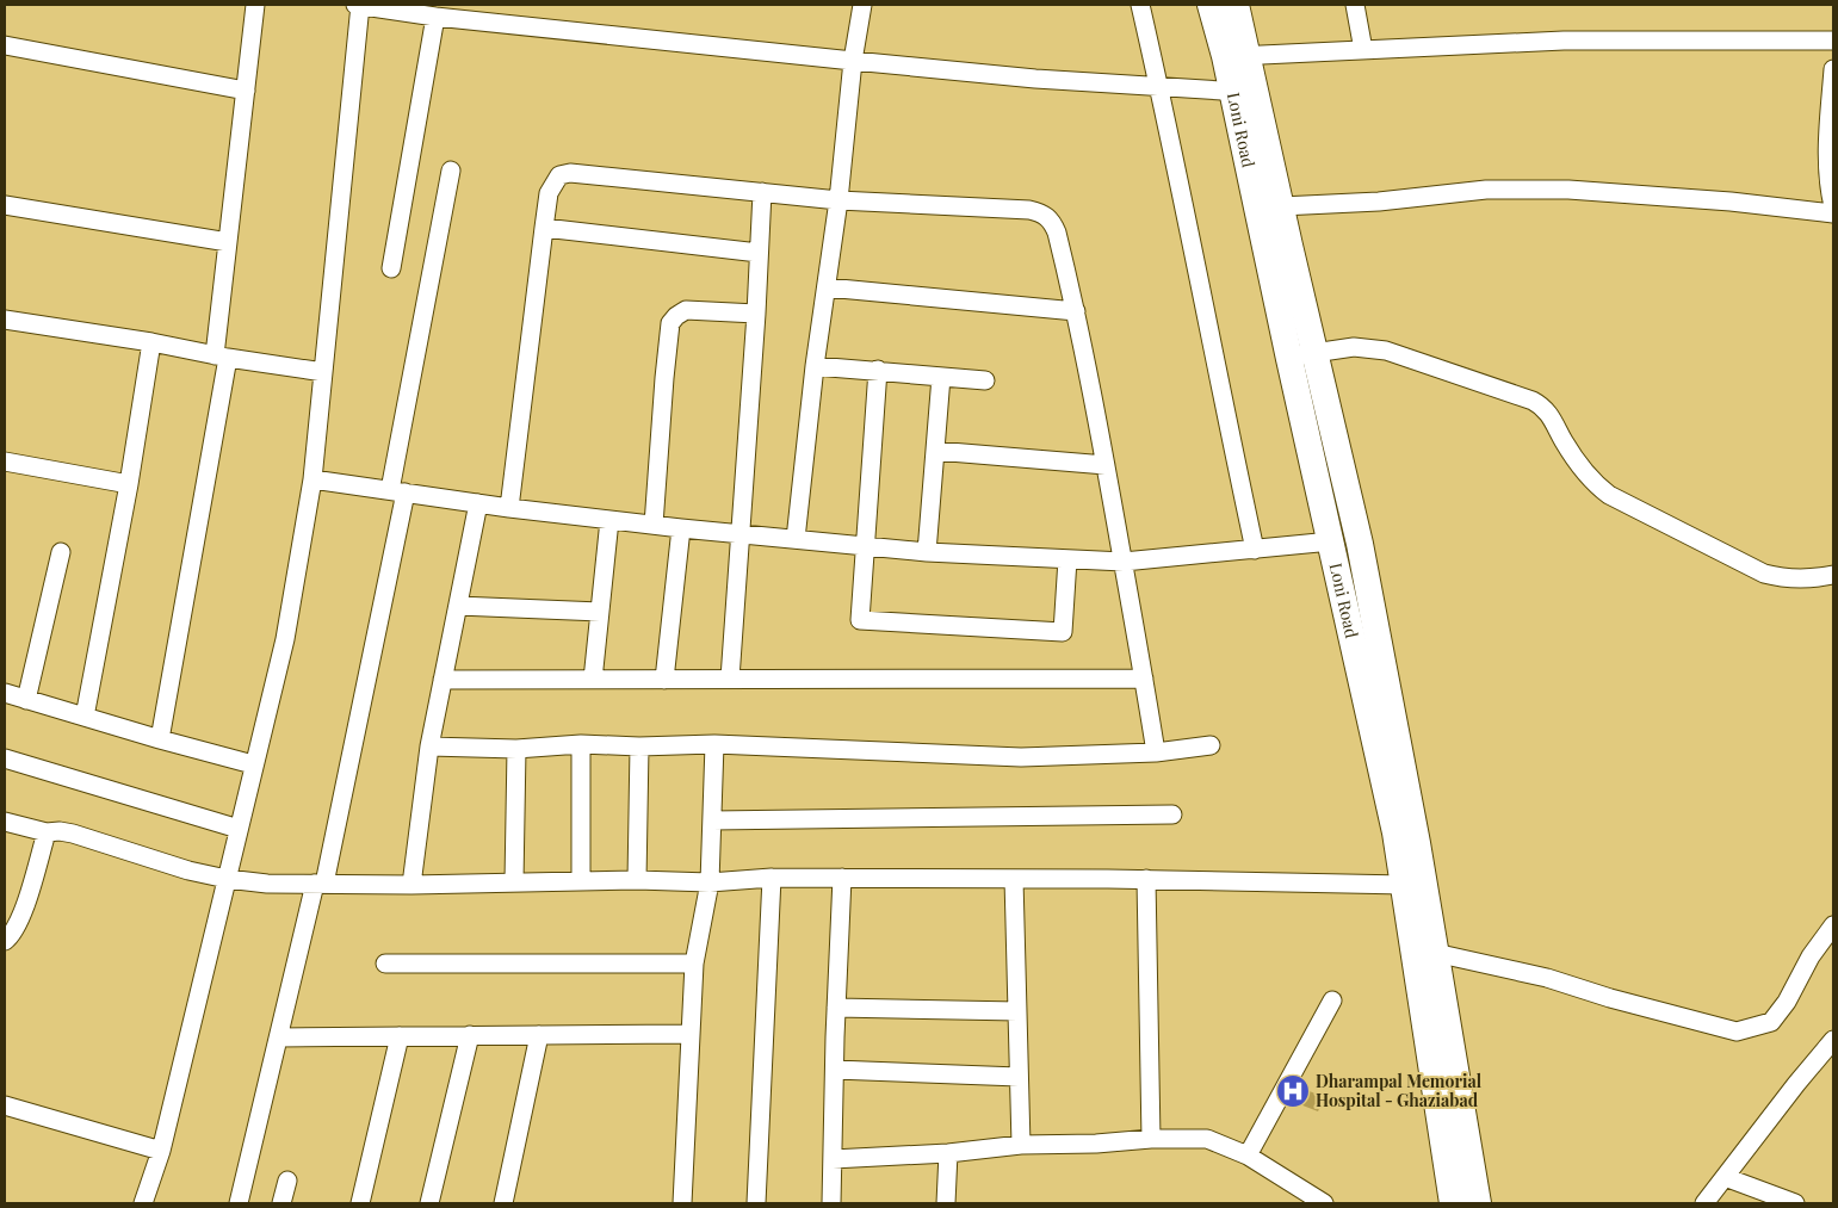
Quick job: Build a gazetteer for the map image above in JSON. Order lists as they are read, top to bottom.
{
  "streets": {
    "highway": ["Loni Road"]
  },
  "places": {
    "hospital": ["Dharampal Memorial Hospital - Ghaziabad"]
  }
}
